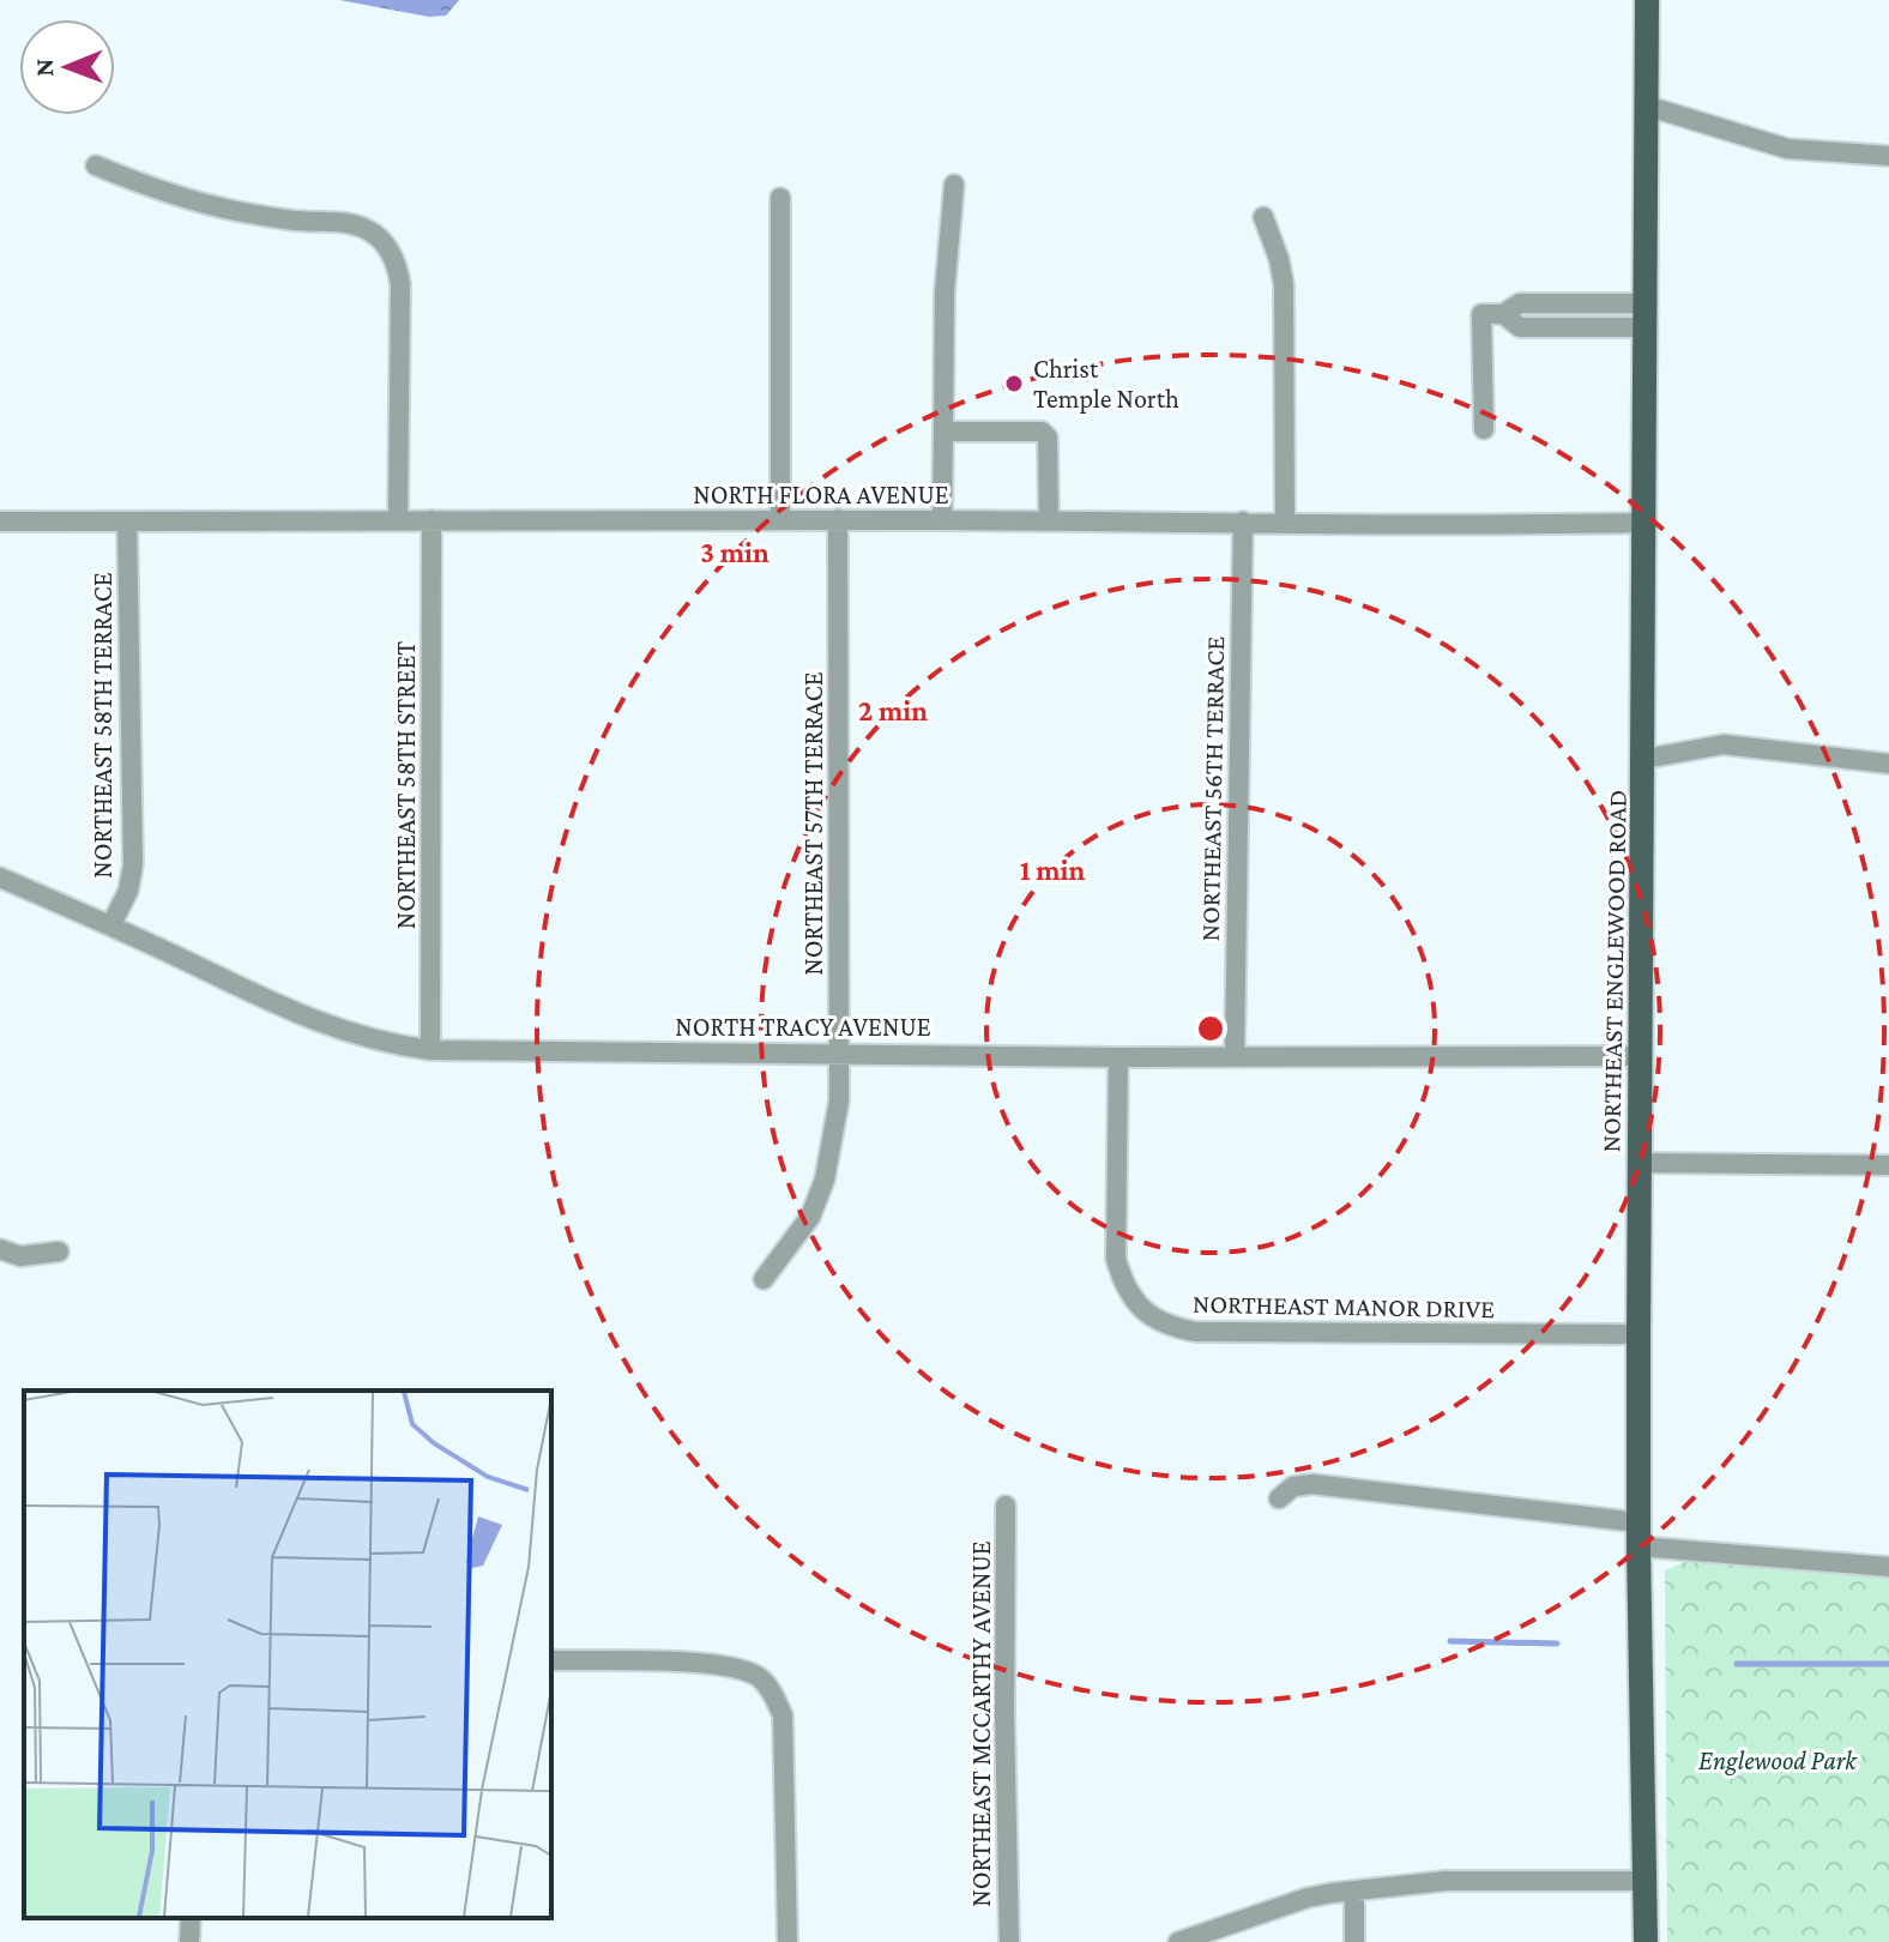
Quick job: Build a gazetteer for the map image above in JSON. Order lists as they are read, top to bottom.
{
  "streets": {
    "main road": ["NORTHEAST ENGLEWOOD ROAD"],
    "street": [
      "NORTH FLORA AVENUE",
      "NORTHEAST 58TH TERRACE",
      "NORTHEAST 58TH STREET",
      "NORTHEAST 56TH TERRACE",
      "NORTHEAST 57TH TERRACE",
      "NORTH TRACY AVENUE",
      "NORTHEAST MANOR DRIVE",
      "NORTHEAST MCCARTHY AVENUE"
    ]
  },
  "crossings": [
    ["NORTH FLORA AVENUE", "NORTHEAST 58TH TERRACE"],
    ["NORTH FLORA AVENUE", "NORTHEAST 58TH STREET"],
    ["NORTH FLORA AVENUE", "NORTHEAST 56TH TERRACE"],
    ["NORTH FLORA AVENUE", "NORTHEAST 57TH TERRACE"],
    ["NORTH FLORA AVENUE", "NORTHEAST ENGLEWOOD ROAD"],
    ["NORTHEAST 58TH TERRACE", "NORTH TRACY AVENUE"],
    ["NORTHEAST 58TH STREET", "NORTH TRACY AVENUE"],
    ["NORTHEAST 56TH TERRACE", "NORTH TRACY AVENUE"],
    ["NORTHEAST 57TH TERRACE", "NORTH TRACY AVENUE"],
    ["NORTHEAST ENGLEWOOD ROAD", "NORTH TRACY AVENUE"],
    ["NORTHEAST ENGLEWOOD ROAD", "NORTHEAST MANOR DRIVE"],
    ["NORTH TRACY AVENUE", "NORTHEAST MANOR DRIVE"]
  ],
  "parks": ["Englewood Park"],
  "places": ["Christ Temple North"],
  "north": "left",
  "rings": ["3 min", "2 min", "1 min"]
}
